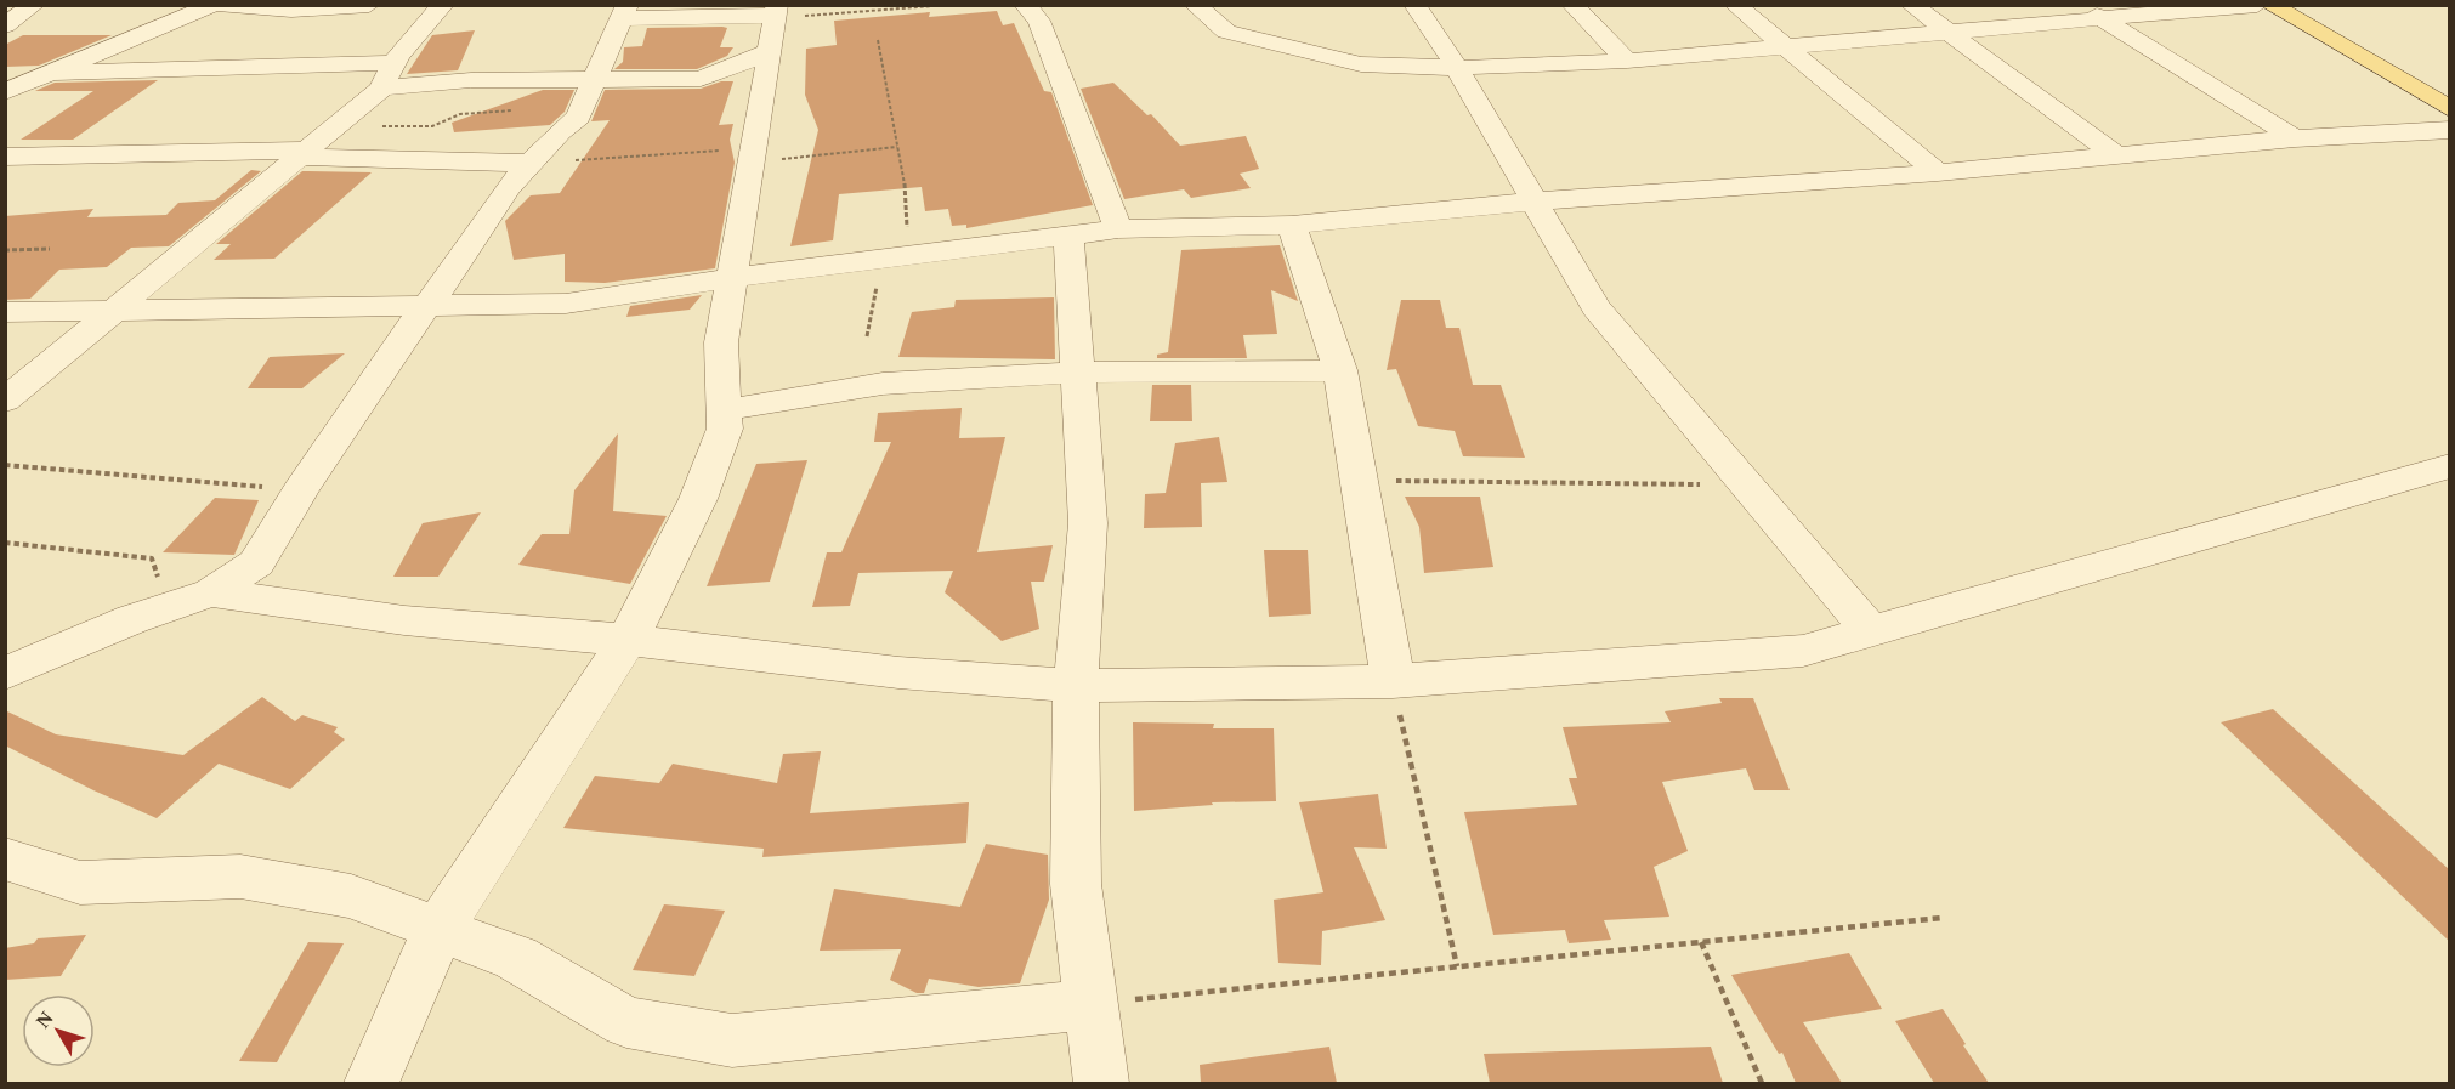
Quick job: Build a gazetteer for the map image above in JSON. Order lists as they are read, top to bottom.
{
  "north": "top left"
}
